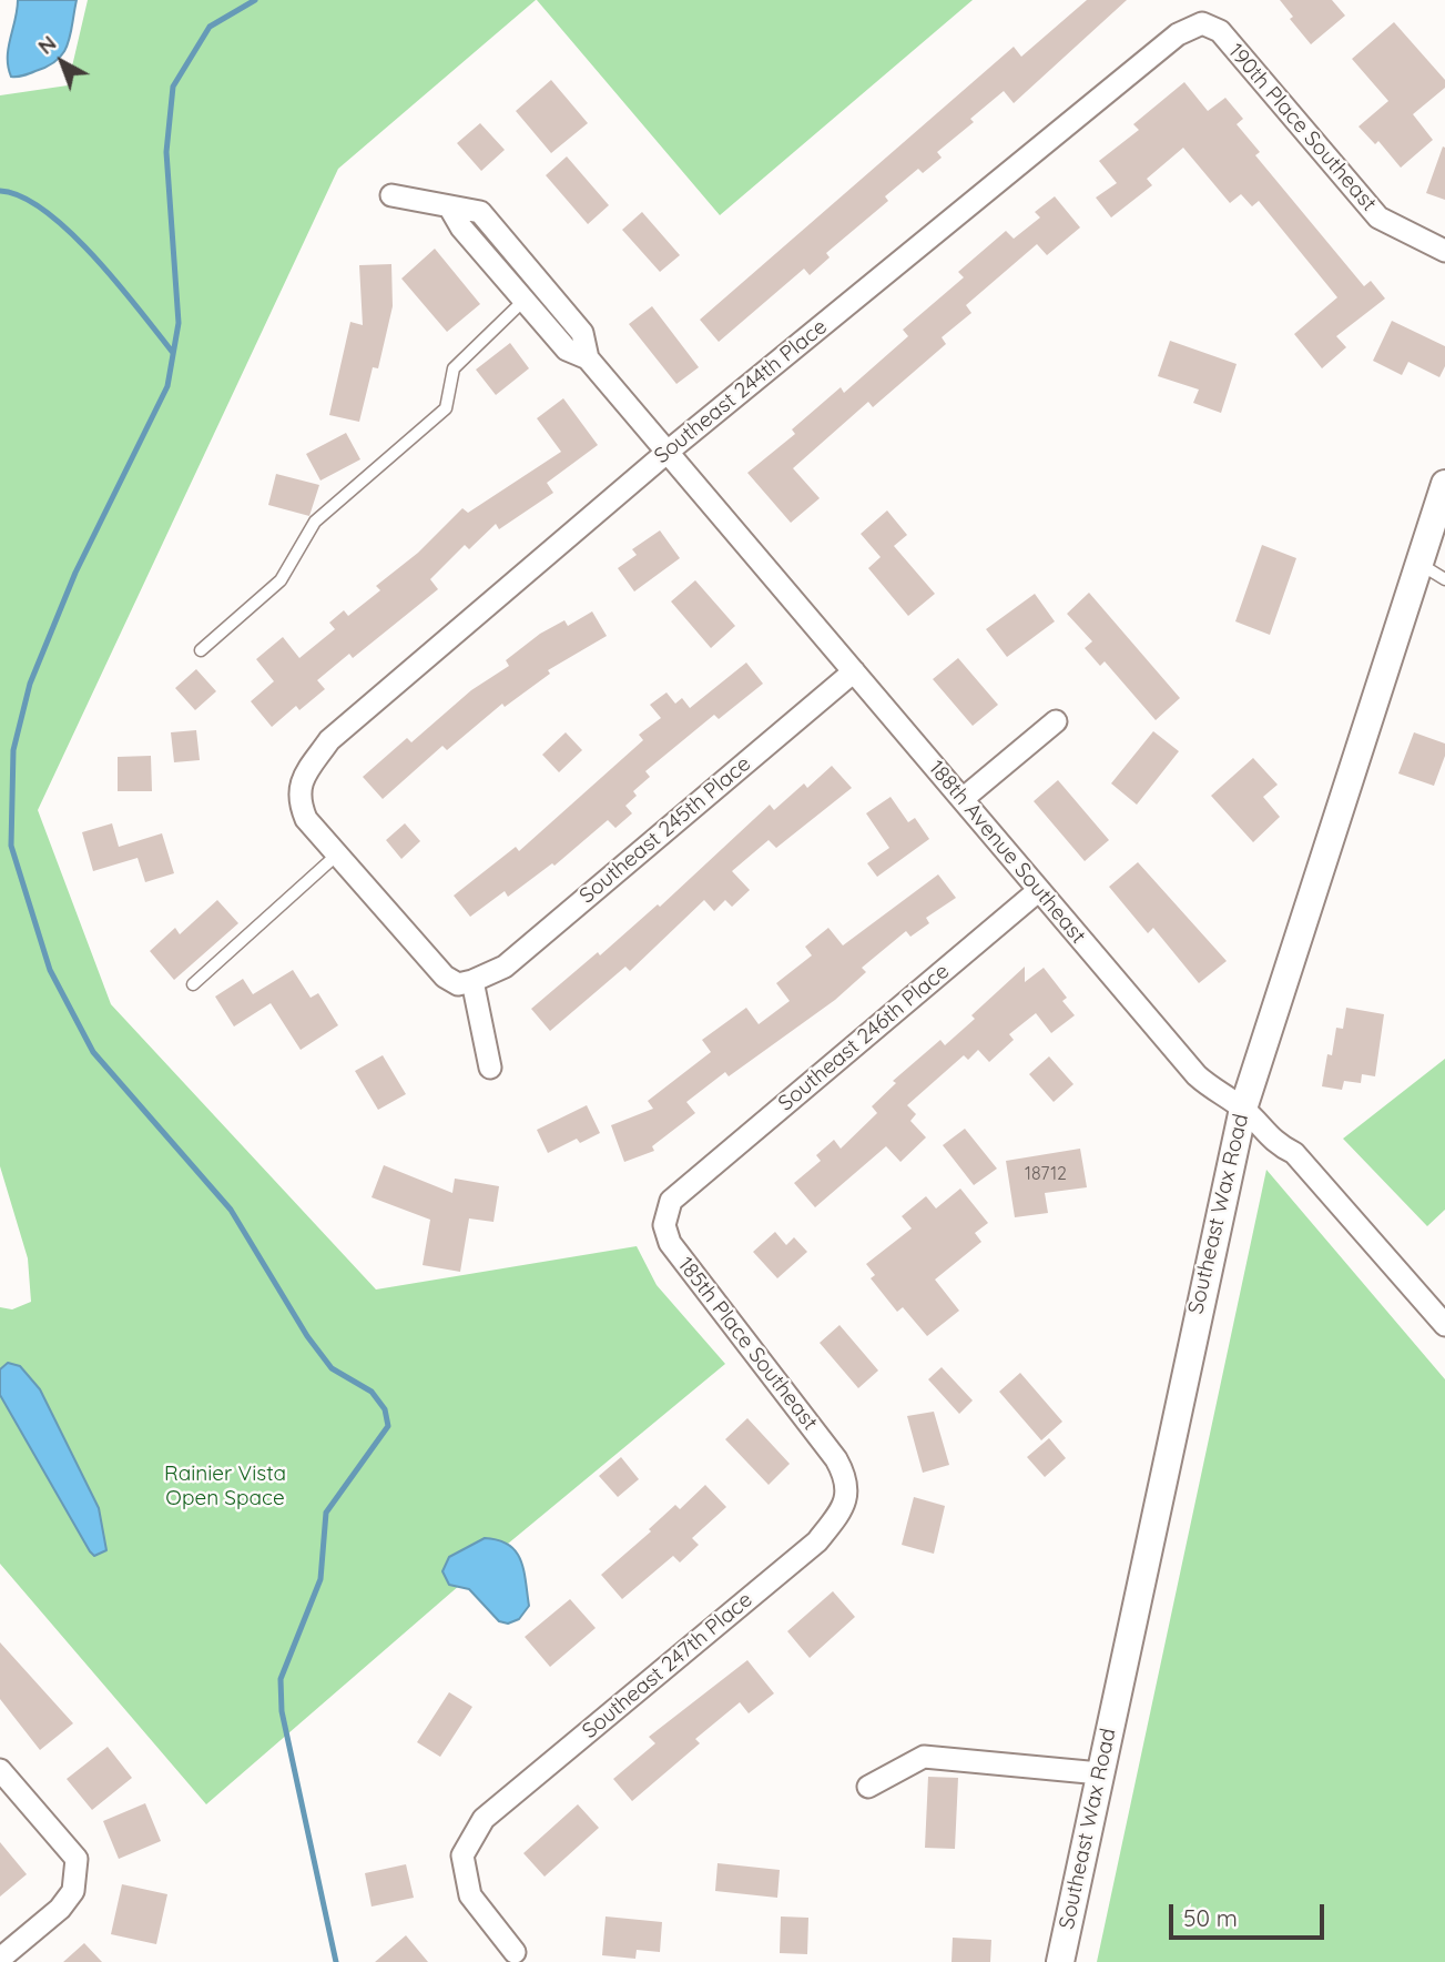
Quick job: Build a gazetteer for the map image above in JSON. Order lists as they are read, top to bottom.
{
  "streets": {
    "street": [
      "190th Place Southeast",
      "Southeast 244th Place",
      "Southeast 245th Place",
      "188th Avenue Southeast",
      "Southeast 246th Place",
      "Southeast Wax Road",
      "185th Place Southeast",
      "Southeast 247th Place"
    ]
  },
  "crossings": [
    ["190th Place Southeast", "Southeast 244th Place"],
    ["Southeast 244th Place", "188th Avenue Southeast"],
    ["Southeast 245th Place", "188th Avenue Southeast"],
    ["188th Avenue Southeast", "Southeast 246th Place"],
    ["188th Avenue Southeast", "Southeast Wax Road"],
    ["Southeast 246th Place", "185th Place Southeast"],
    ["185th Place Southeast", "Southeast 247th Place"]
  ],
  "parks": ["Rainier Vista Open Space"],
  "house_numbers": ["18712"],
  "scale_bar": "50 m",
  "north": "top left"
}
